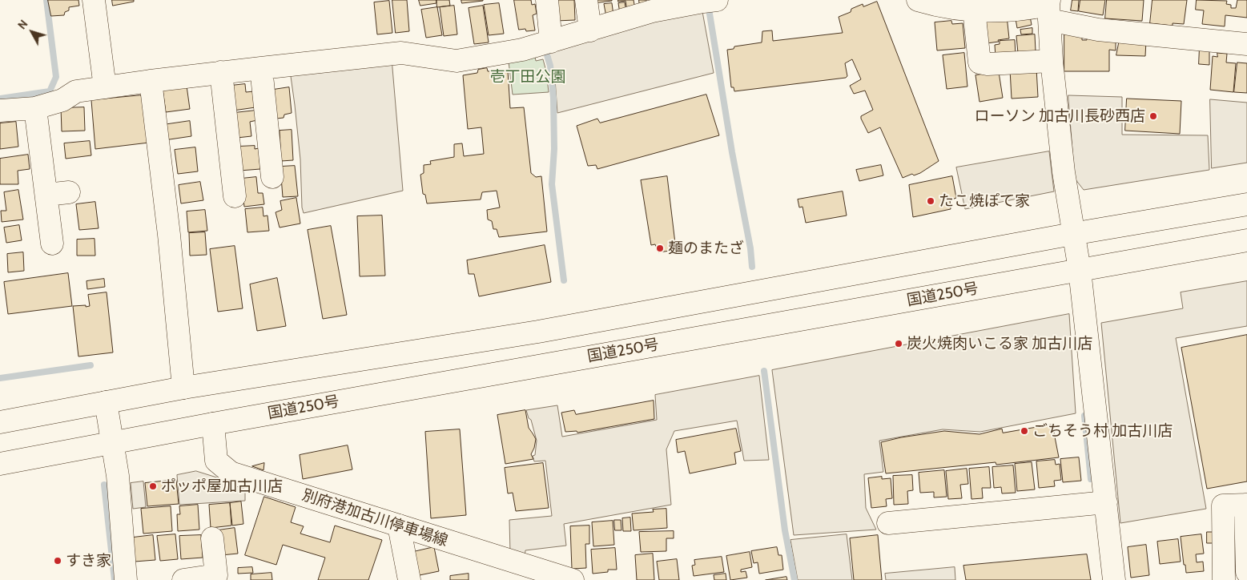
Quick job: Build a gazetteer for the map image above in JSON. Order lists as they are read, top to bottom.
{
  "streets": {
    "main road": ["国道250号", "別府港加古川停車場線"]
  },
  "crossings": [
    ["国道250号", "別府港加古川停車場線"]
  ],
  "parks": ["壱丁田公園"],
  "places": [
    "ローソン 加古川長砂西店",
    "たこ焼ぽて家",
    "麺のまたざ",
    "炭火焼肉いこる家 加古川店",
    "ごちそう村 加古川店",
    "ポッポ屋加古川店",
    "すき家"
  ],
  "north": "top left"
}
